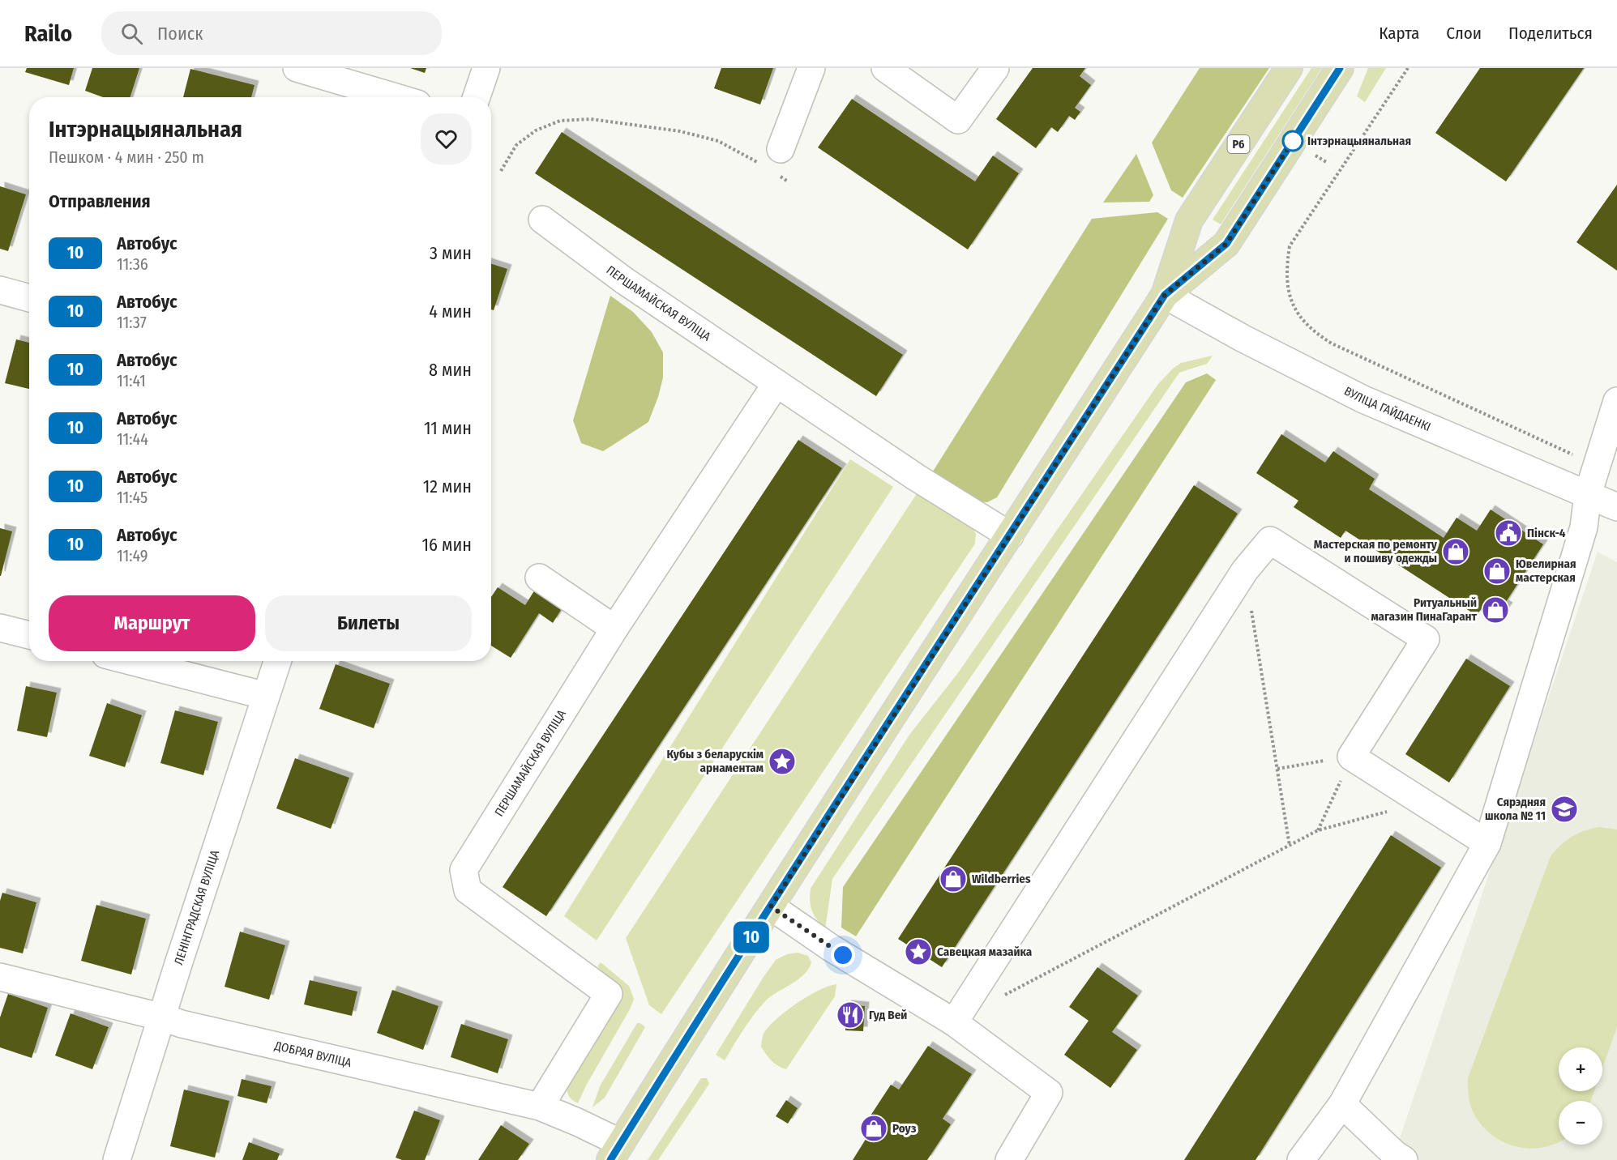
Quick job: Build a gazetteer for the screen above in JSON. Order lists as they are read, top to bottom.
{
  "streets": {
    "main road": ["Р6"],
    "street": [
      "ПЕРШАМАЙСКАЯ ВУЛІЦА",
      "ВУЛІЦА ГАЙДАЕНКІ",
      "ЛЕНІНГРАДСКАЯ ВУЛІЦА",
      "ДОБРАЯ ВУЛІЦА"
    ]
  },
  "crossings": [
    ["Р6", "ПЕРШАМАЙСКАЯ ВУЛІЦА"],
    ["Р6", "ВУЛІЦА ГАЙДАЕНКІ"],
    ["Р6", "ДОБРАЯ ВУЛІЦА"],
    ["ПЕРШАМАЙСКАЯ ВУЛІЦА", "ДОБРАЯ ВУЛІЦА"],
    ["ЛЕНІНГРАДСКАЯ ВУЛІЦА", "ДОБРАЯ ВУЛІЦА"]
  ],
  "places": {
    "other": ["Інтэрнацыянальная"],
    "public building": ["Пінск-4"],
    "shop": [
      "Мастерская по ремонту и пошиву одежды",
      "Ювелирная мастерская",
      "Ритуальный магазин ПинаГарант",
      "Wildberries",
      "Роуз"
    ],
    "place": ["Кубы з беларускім арнаментам", "Савецкая мазайка"],
    "school or university": ["Сярэдняя школа № 11"],
    "restaurant": ["Гуд Вей"]
  },
  "lines": ["bus line 10"],
  "page": {
    "header": "Railo",
    "search": "Поиск",
    "nav": ["Карта", "Слои", "Поделиться"],
    "on_map": "10",
    "heading": [
      ["Інтэрнацыянальная", "Пешком · 4 мин · 250 m"],
      "Отправления"
    ],
    "list": [
      {
        "mark": "10",
        "name": "Автобус",
        "note": "11:36",
        "value": "3 мин"
      },
      {
        "mark": "10",
        "name": "Автобус",
        "note": "11:37",
        "value": "4 мин"
      },
      {
        "mark": "10",
        "name": "Автобус",
        "note": "11:41",
        "value": "8 мин"
      },
      {
        "mark": "10",
        "name": "Автобус",
        "note": "11:44",
        "value": "11 мин"
      },
      {
        "mark": "10",
        "name": "Автобус",
        "note": "11:45",
        "value": "12 мин"
      },
      {
        "mark": "10",
        "name": "Автобус",
        "note": "11:49",
        "value": "16 мин"
      }
    ],
    "buttons": ["Маршрут", "Билеты"],
    "map_buttons": ["+", "−"]
  }
}
